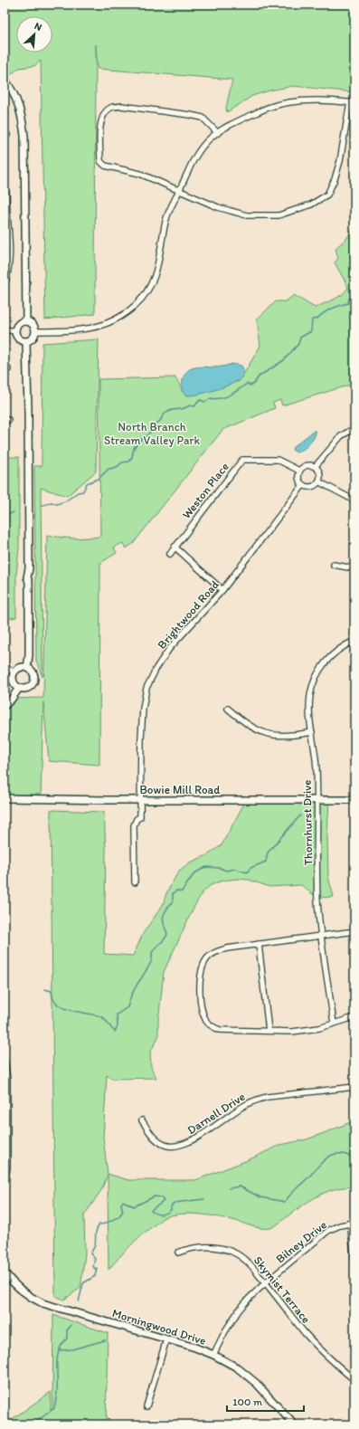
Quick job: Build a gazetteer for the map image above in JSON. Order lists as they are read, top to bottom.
{
  "streets": {
    "street": [
      "Weston Place",
      "Brightwood Road",
      "Bowie Mill Road",
      "Thornhurst Drive",
      "Darnell Drive",
      "Bilney Drive",
      "Skymist Terrace",
      "Morningwood Drive"
    ]
  },
  "crossings": [
    ["Weston Place", "Brightwood Road"],
    ["Brightwood Road", "Bowie Mill Road"],
    ["Bowie Mill Road", "Thornhurst Drive"],
    ["Bilney Drive", "Skymist Terrace"],
    ["Bilney Drive", "Morningwood Drive"]
  ],
  "parks": ["North Branch Stream Valley Park"],
  "scale_bar": "100 m",
  "north": "top right"
}
